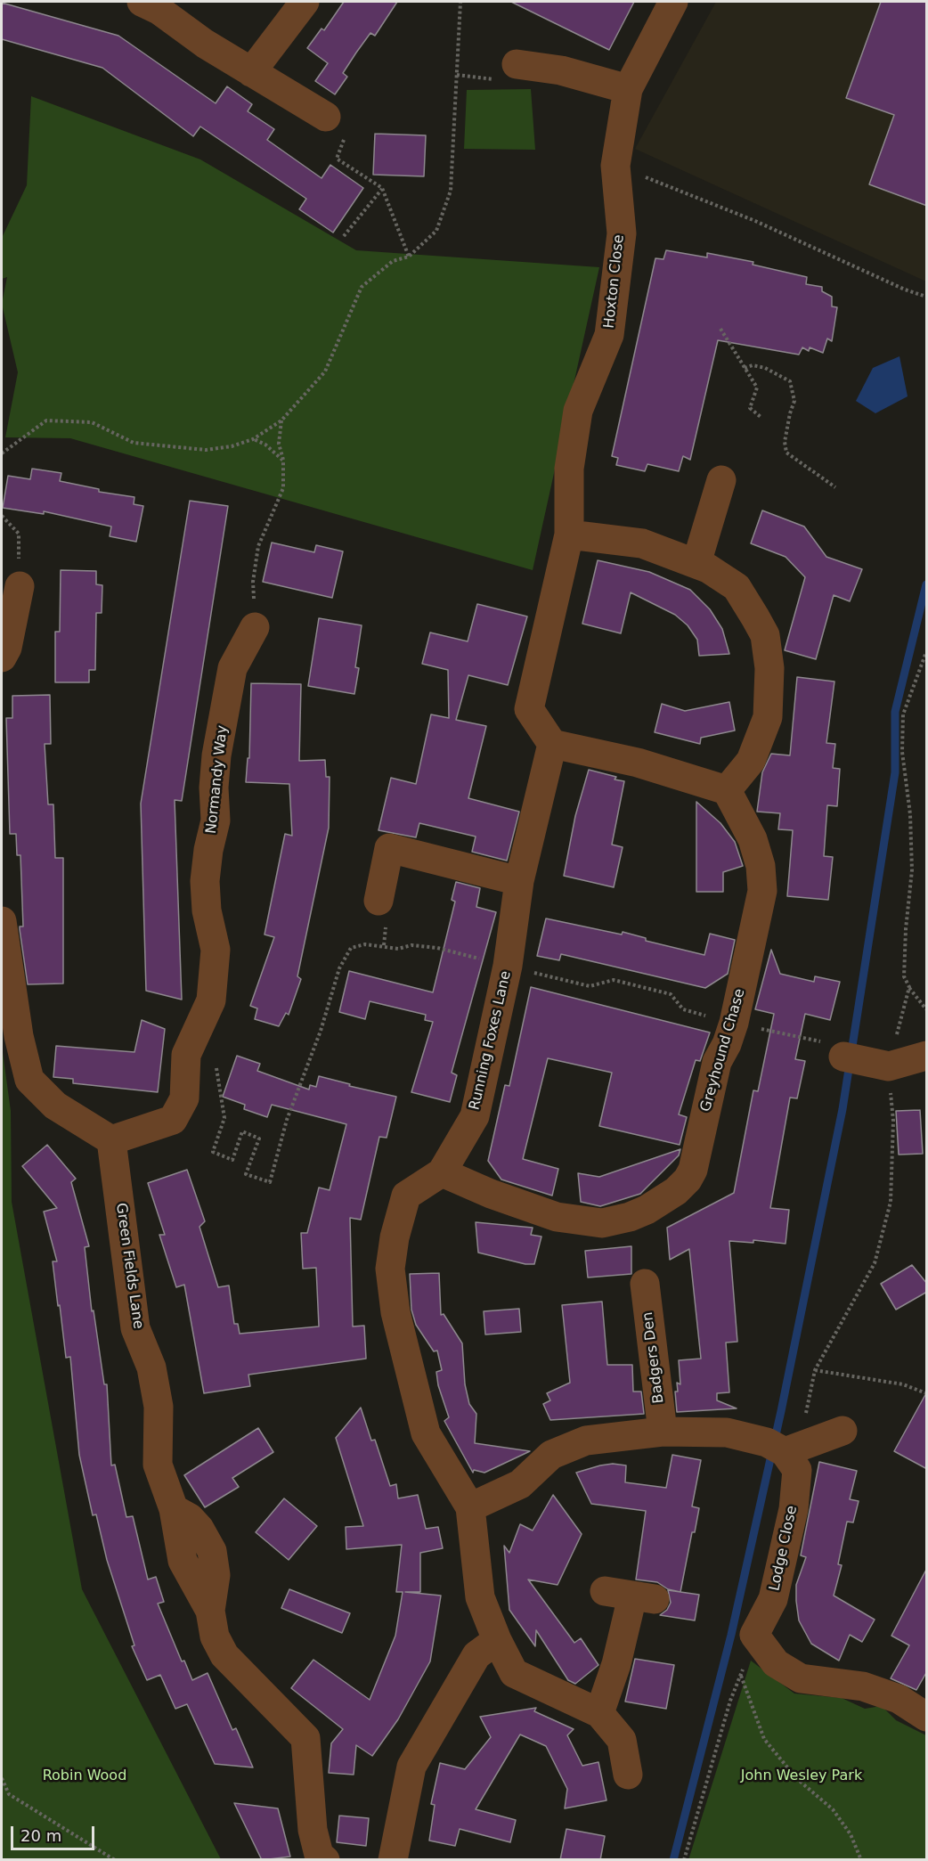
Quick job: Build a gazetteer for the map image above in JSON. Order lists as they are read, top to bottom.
{
  "streets": {
    "street": [
      "Hoxton Close",
      "Normandy Way",
      "Running Foxes Lane",
      "Greyhound Chase",
      "Green Fields Lane",
      "Badgers Den",
      "Lodge Close"
    ]
  },
  "crossings": [
    ["Normandy Way", "Green Fields Lane"],
    ["Running Foxes Lane", "Greyhound Chase"]
  ],
  "parks": ["Robin Wood", "John Wesley Park"],
  "scale_bar": "20 m"
}
